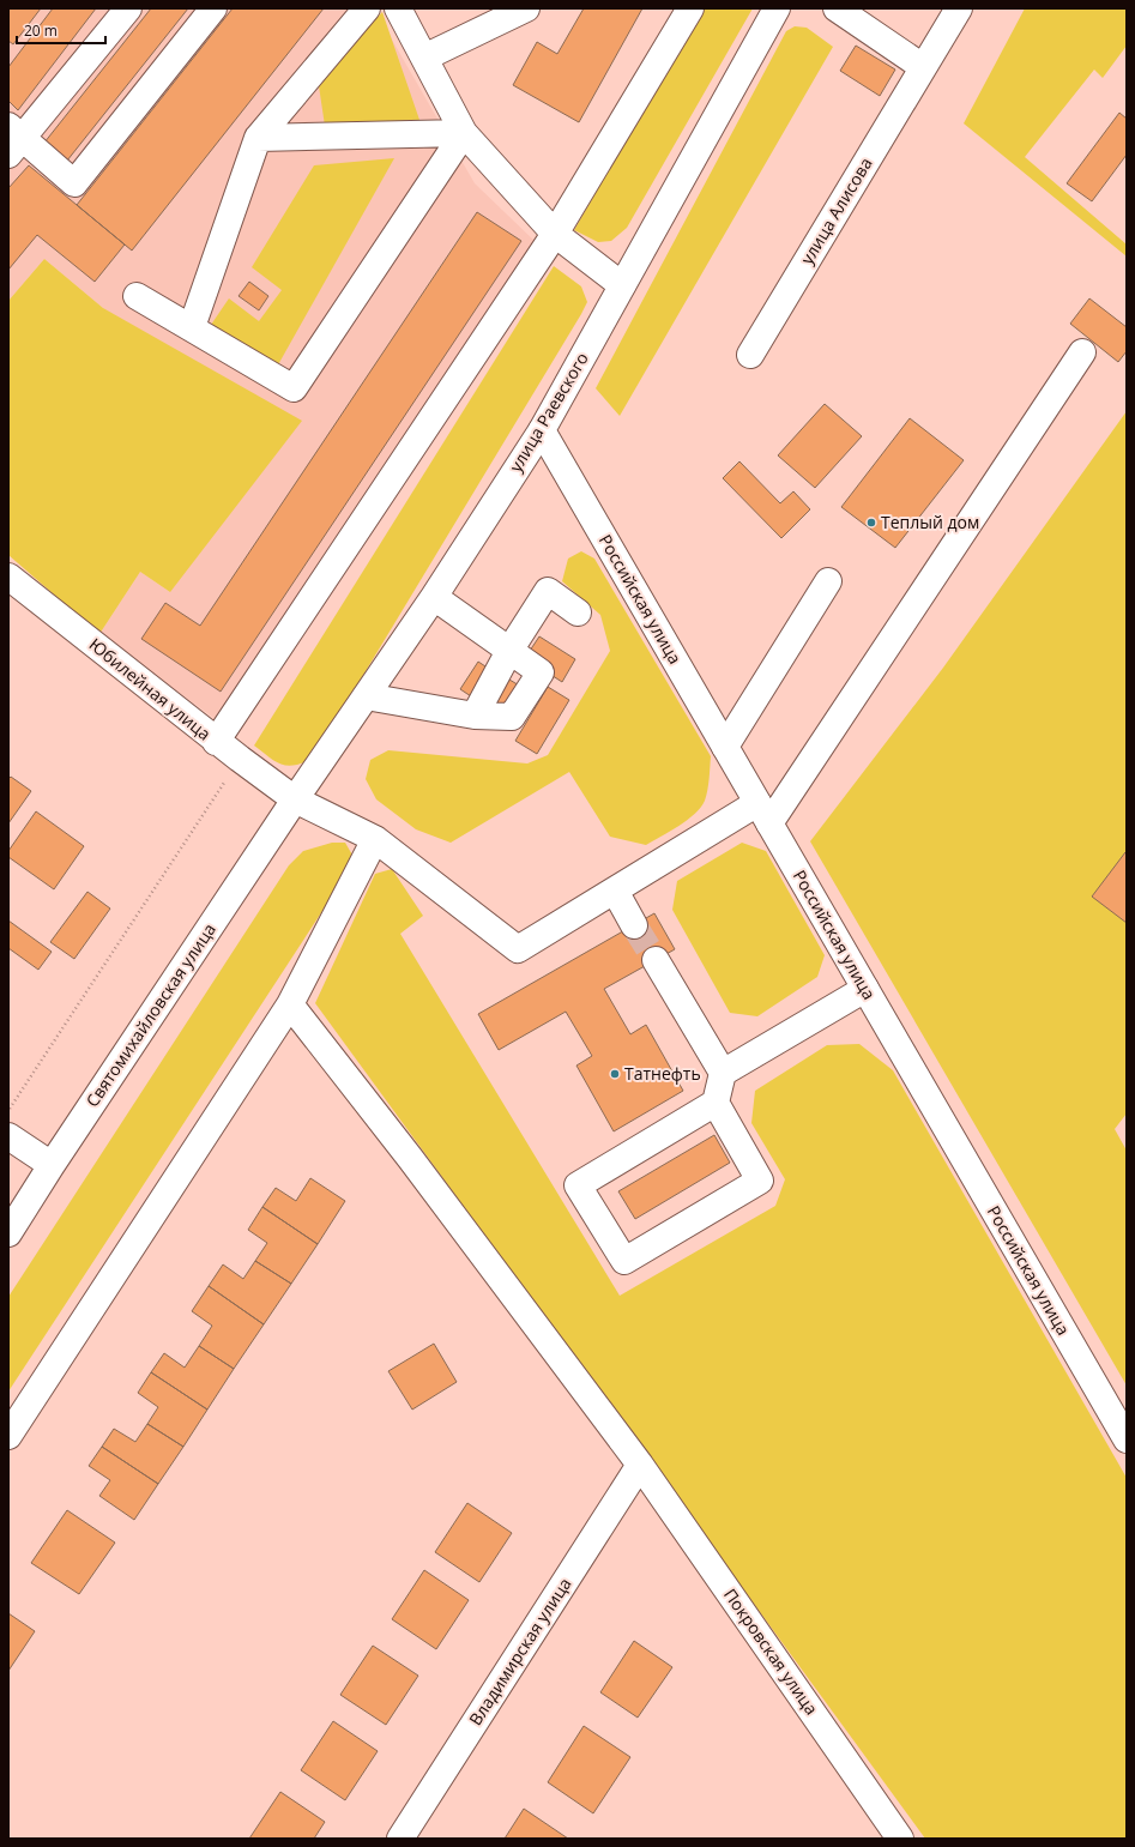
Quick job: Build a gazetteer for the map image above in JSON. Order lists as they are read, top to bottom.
{
  "streets": {
    "street": [
      "улица Алисова",
      "улица Раевского",
      "Российская улица",
      "Юбилейная улица",
      "Святомихайловская улица",
      "Владимирская улица",
      "Покровская улица"
    ]
  },
  "crossings": [
    ["улица Раевского", "Российская улица"],
    ["улица Раевского", "Юбилейная улица"],
    ["улица Раевского", "Святомихайловская улица"],
    ["Юбилейная улица", "Святомихайловская улица"],
    ["Владимирская улица", "Покровская улица"]
  ],
  "places": ["Теплый дом", "Татнефть"],
  "scale_bar": "20 m"
}
